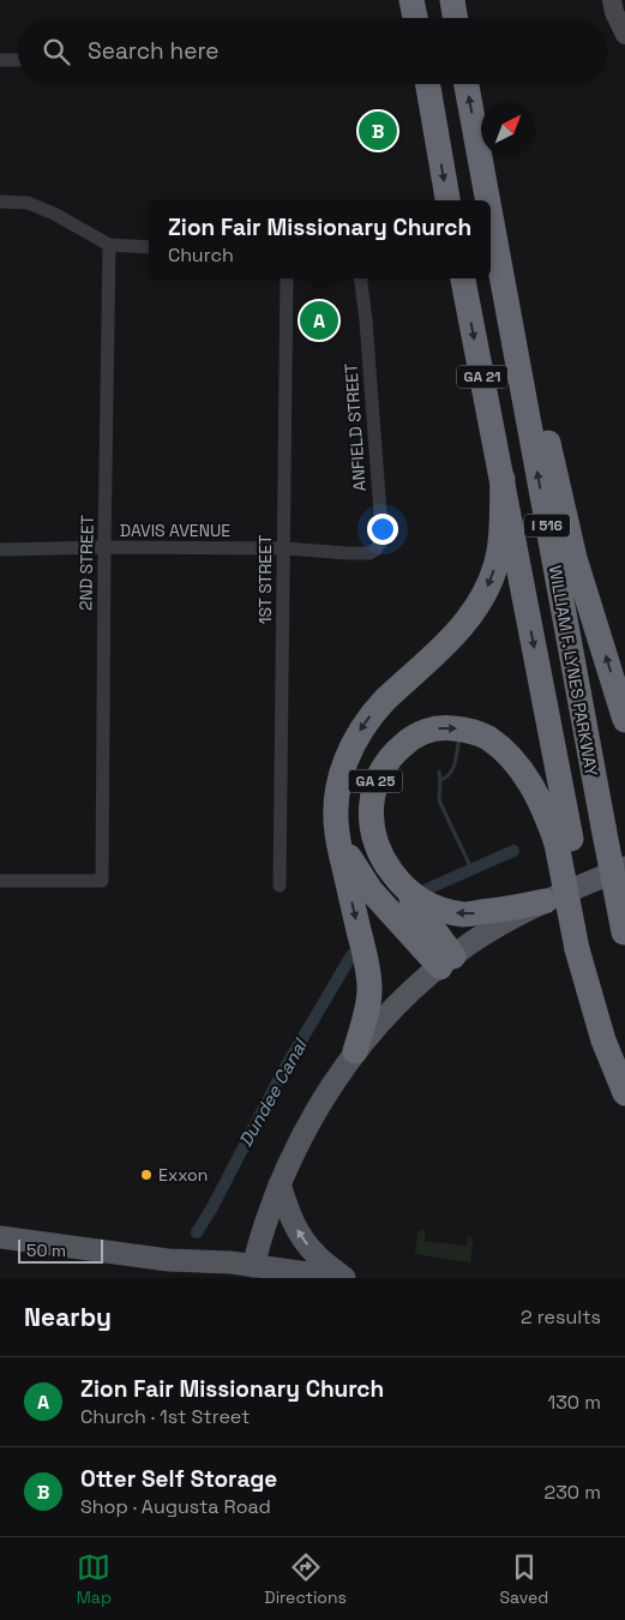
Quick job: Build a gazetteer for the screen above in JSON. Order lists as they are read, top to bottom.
{
  "streets": {
    "highway": [
      "GA 21",
      "I 516",
      "WILLIAM F. LYNES PARKWAY",
      "GA 25"
    ],
    "street": [
      "ANFIELD STREET",
      "DAVIS AVENUE",
      "2ND STREET",
      "1ST STREET"
    ]
  },
  "crossings": [
    ["GA 21", "WILLIAM F. LYNES PARKWAY"],
    ["ANFIELD STREET", "DAVIS AVENUE"],
    ["DAVIS AVENUE", "2ND STREET"],
    ["DAVIS AVENUE", "1ST STREET"],
    ["WILLIAM F. LYNES PARKWAY", "GA 25"]
  ],
  "water": ["Dundee Canal"],
  "places": ["Exxon"],
  "scale_bar": "50 m",
  "north": "top right",
  "page": {
    "search": "Search here",
    "pins": ["B", "A"],
    "popup": ["Zion Fair Missionary Church", "Church"],
    "scale": "50 m",
    "heading": ["Nearby", "2 results"],
    "list": [
      {
        "mark": "A",
        "name": "Zion Fair Missionary Church",
        "note": "Church · 1st Street",
        "value": "130 m"
      },
      {
        "mark": "B",
        "name": "Otter Self Storage",
        "note": "Shop · Augusta Road",
        "value": "230 m"
      }
    ],
    "nav": ["Map", "Directions", "Saved"]
  }
}
